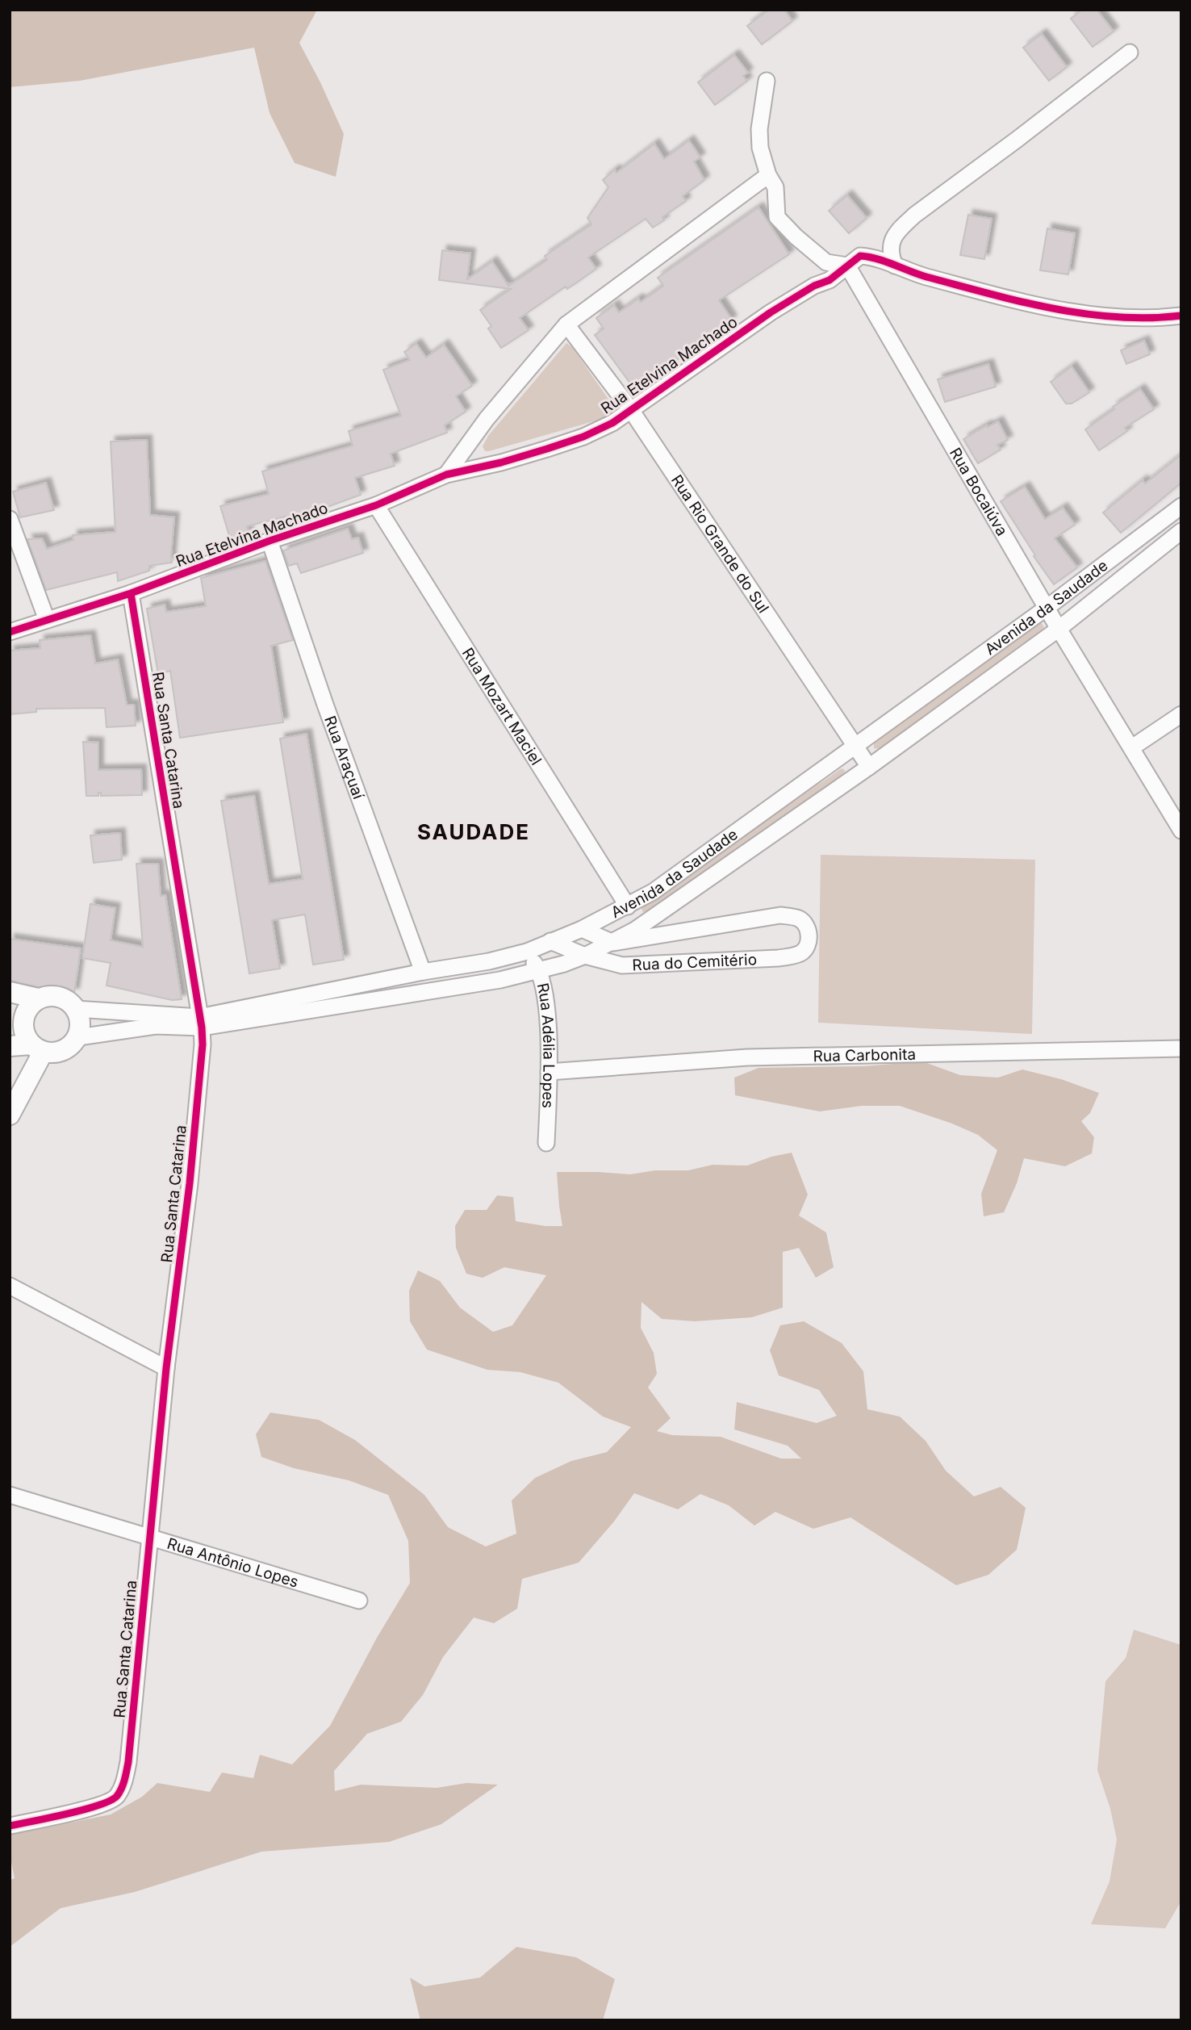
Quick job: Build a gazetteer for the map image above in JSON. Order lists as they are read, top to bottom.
{
  "streets": {
    "street": [
      "Rua Etelvina Machado",
      "Rua Bocaiúva",
      "Rua Rio Grande do Sul",
      "Avenida da Saudade",
      "Rua Mozart Maciel",
      "Rua Santa Catarina",
      "Rua Araçuaí",
      "Rua do Cemitério",
      "Rua Adélia Lopes",
      "Rua Carbonita",
      "Rua Antônio Lopes"
    ]
  },
  "crossings": [
    ["Rua Etelvina Machado", "Rua Bocaiúva"],
    ["Rua Etelvina Machado", "Rua Rio Grande do Sul"],
    ["Rua Etelvina Machado", "Rua Mozart Maciel"],
    ["Rua Etelvina Machado", "Rua Santa Catarina"],
    ["Rua Etelvina Machado", "Rua Araçuaí"],
    ["Rua Bocaiúva", "Avenida da Saudade"],
    ["Rua Rio Grande do Sul", "Avenida da Saudade"],
    ["Avenida da Saudade", "Rua Mozart Maciel"],
    ["Avenida da Saudade", "Rua Santa Catarina"],
    ["Avenida da Saudade", "Rua Araçuaí"],
    ["Avenida da Saudade", "Rua do Cemitério"],
    ["Avenida da Saudade", "Rua Adélia Lopes"],
    ["Rua Santa Catarina", "Rua Antônio Lopes"],
    ["Rua Adélia Lopes", "Rua Carbonita"]
  ],
  "districts": ["SAUDADE"]
}
